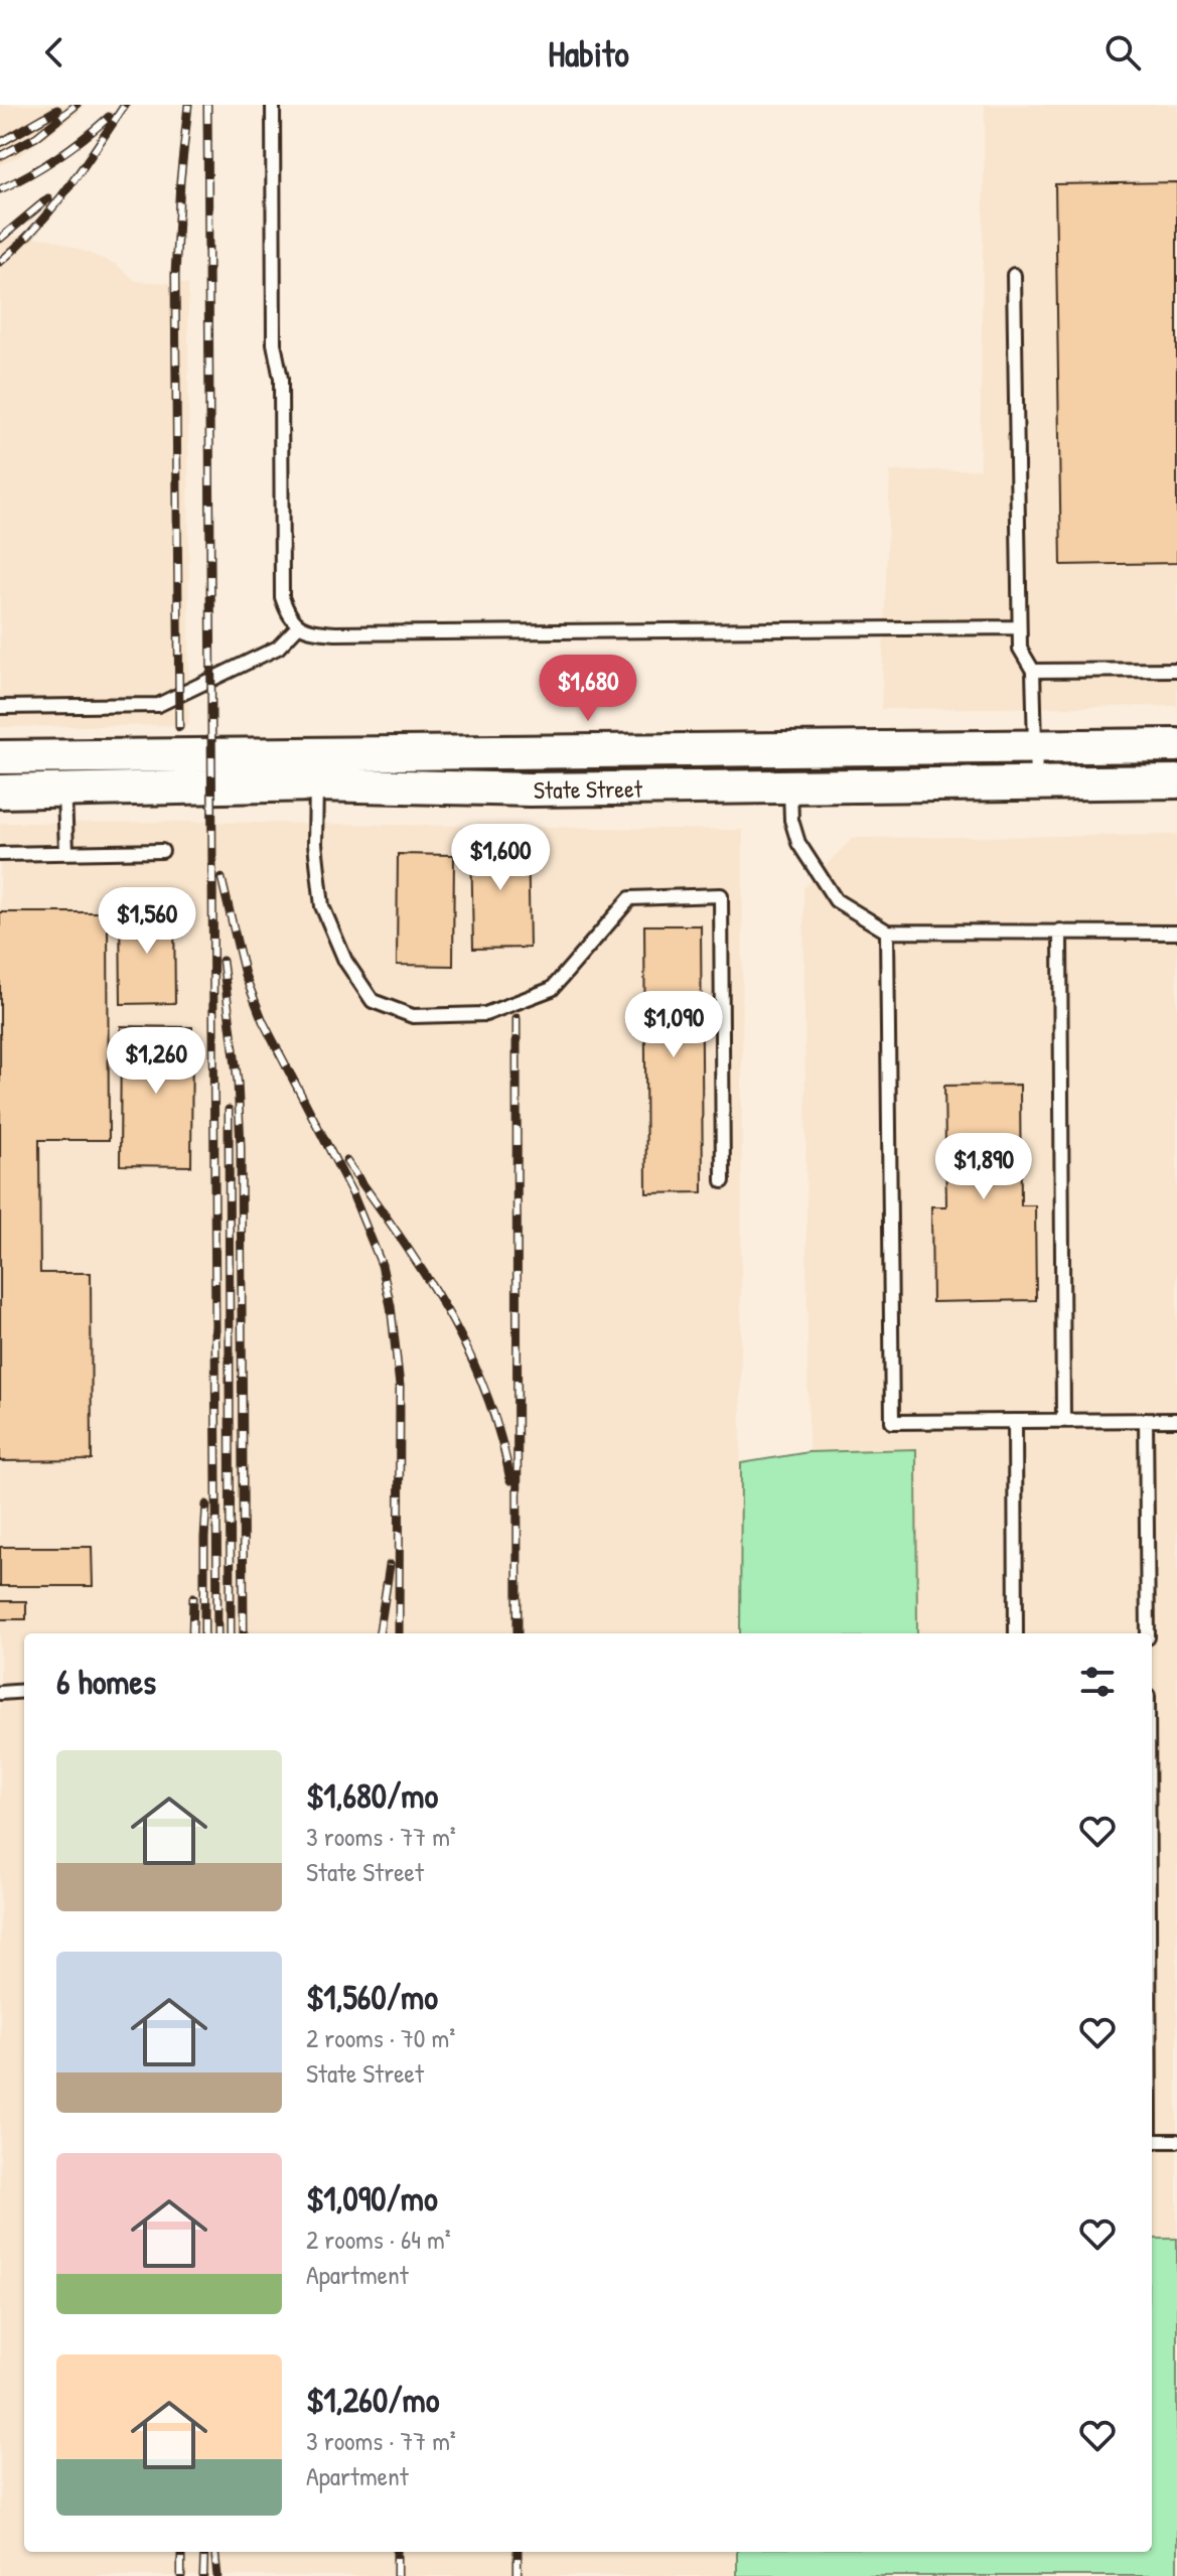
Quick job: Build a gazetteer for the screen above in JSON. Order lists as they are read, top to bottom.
{
  "streets": {
    "street": ["State Street"]
  },
  "page": {
    "header": "Habito",
    "price": [
      "$1,680",
      "$1,600",
      "$1,560",
      "$1,090",
      "$1,260",
      "$1,890"
    ],
    "heading": "6 homes",
    "list": [
      {
        "name": "$1,680/mo",
        "note": "3 rooms · 77 m² · State Street"
      },
      {
        "name": "$1,560/mo",
        "note": "2 rooms · 70 m² · State Street"
      },
      {
        "name": "$1,090/mo",
        "note": "2 rooms · 64 m² · Apartment"
      },
      {
        "name": "$1,260/mo",
        "note": "3 rooms · 77 m² · Apartment"
      }
    ]
  }
}
